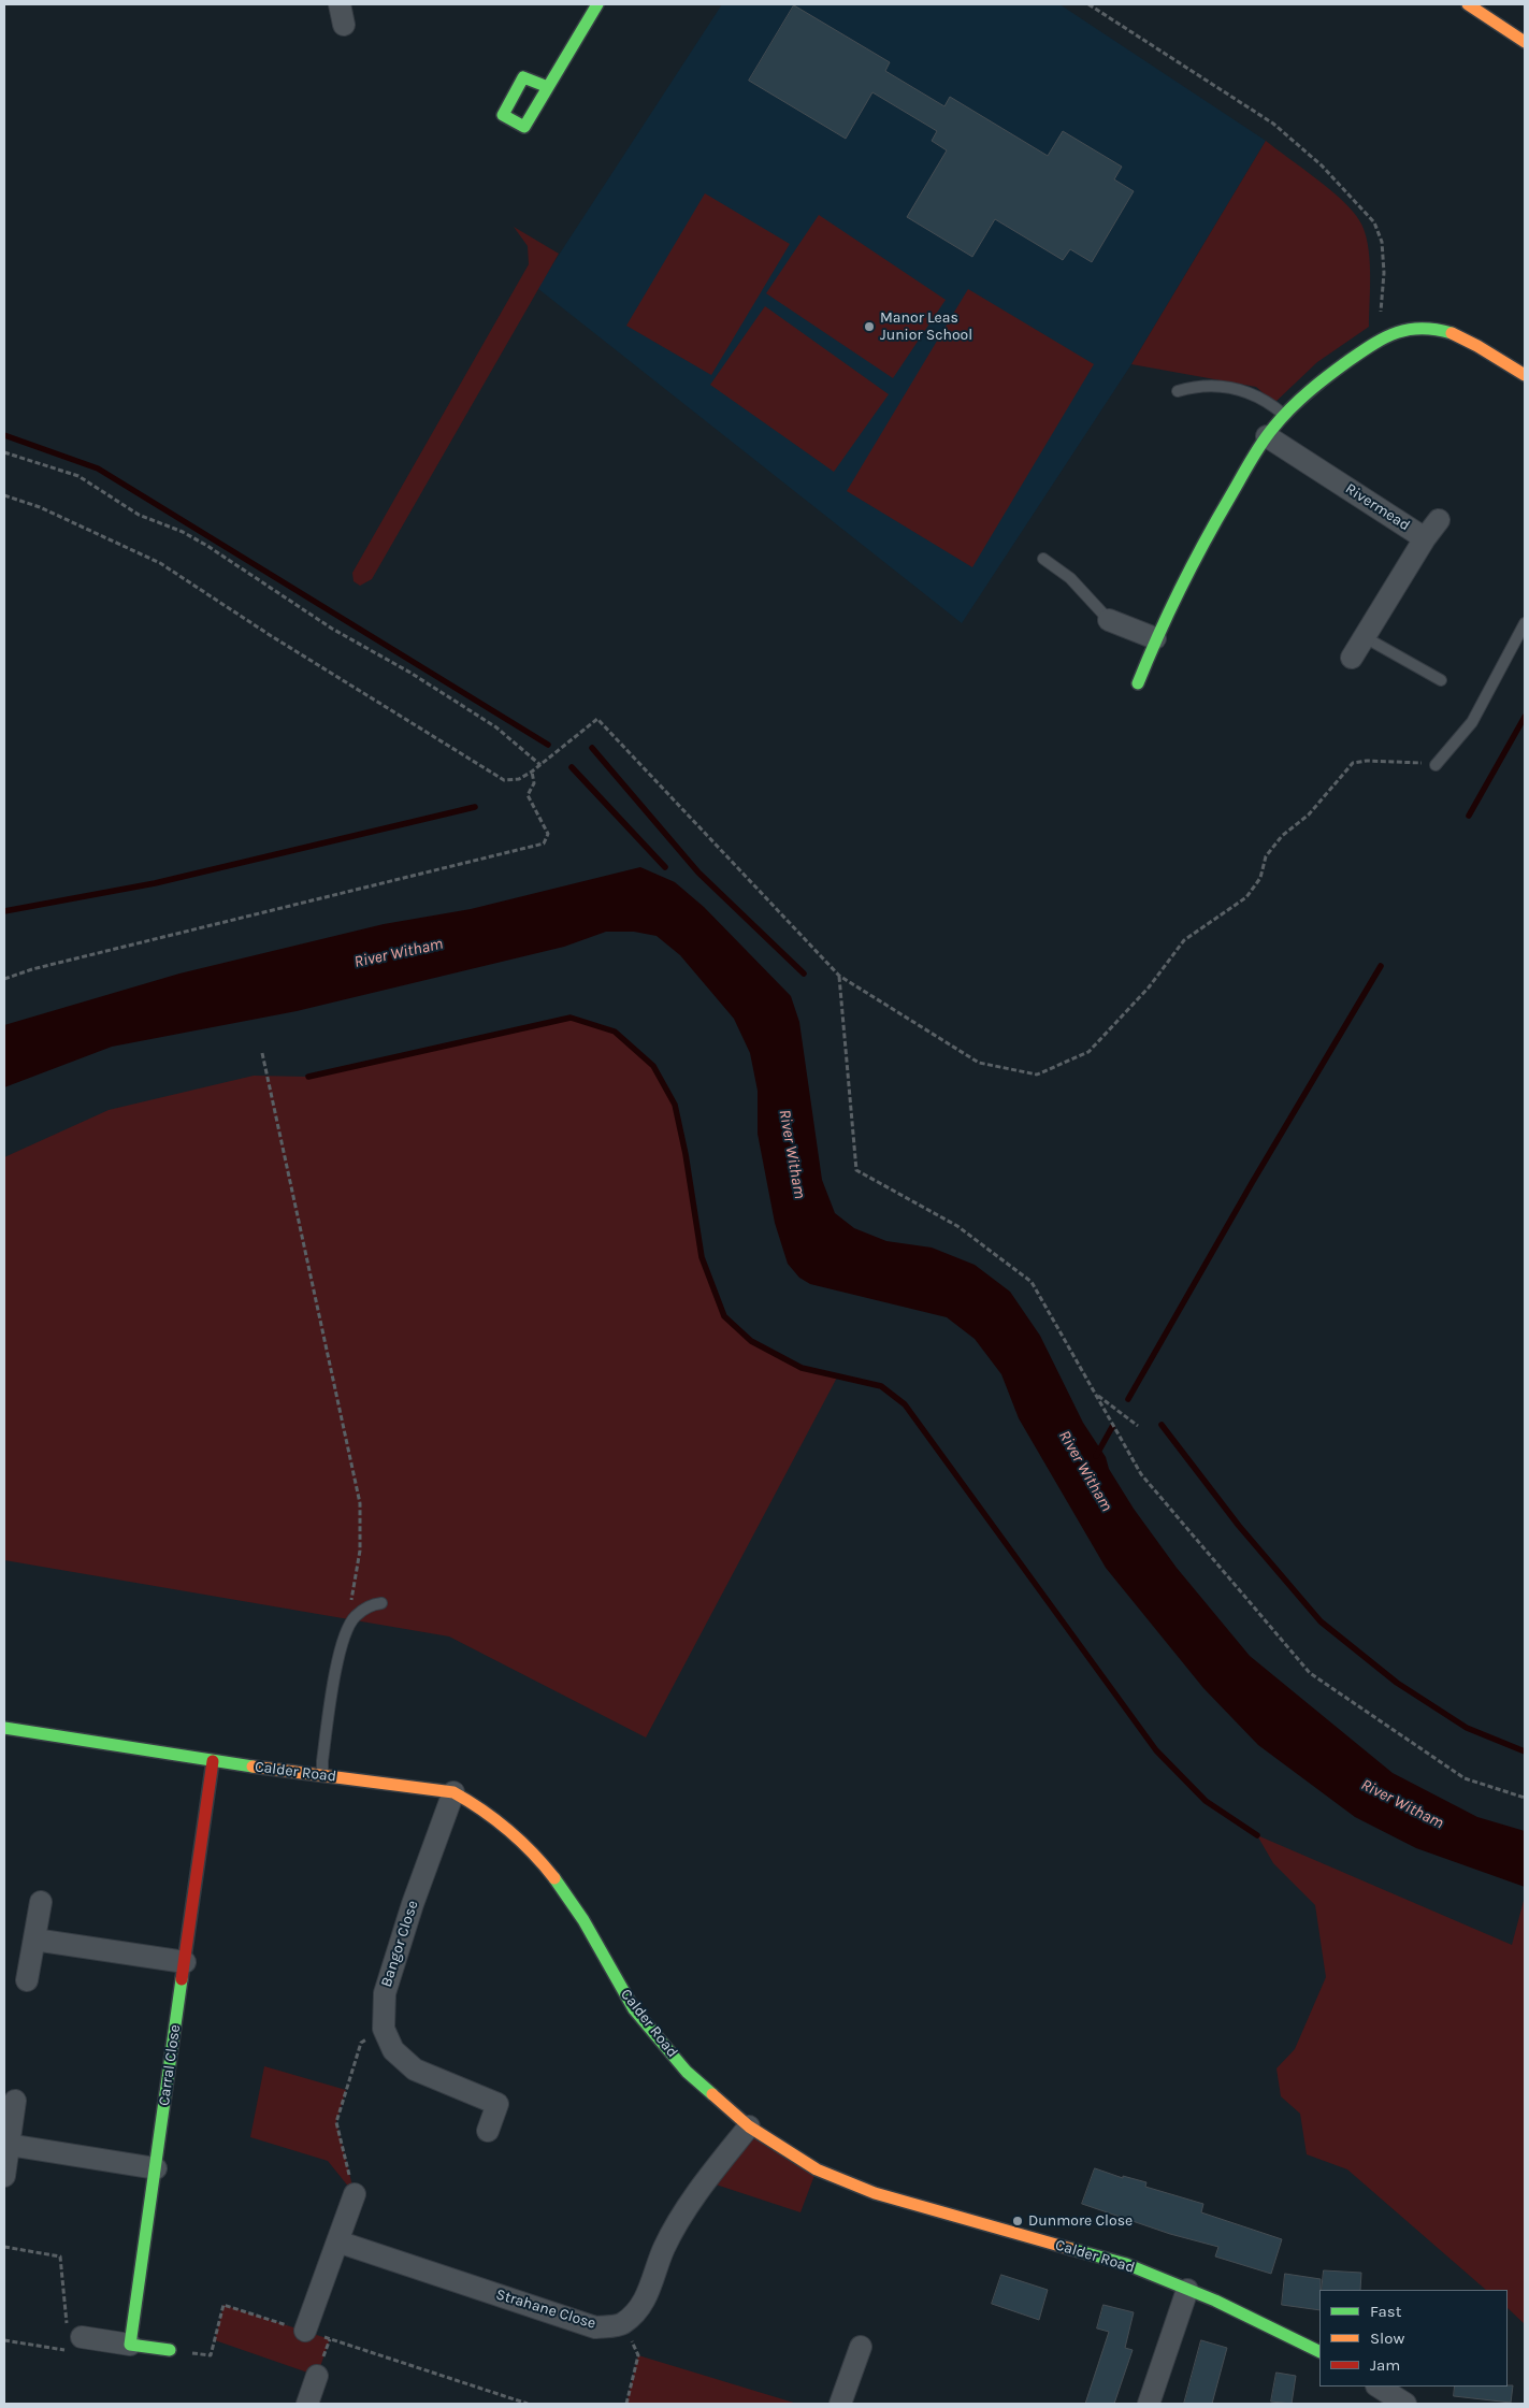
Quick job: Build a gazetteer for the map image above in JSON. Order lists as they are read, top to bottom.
{
  "streets": {
    "street": [
      "Rivermead",
      "Calder Road",
      "Bangor Close",
      "Carral Close",
      "Strahane Close"
    ]
  },
  "crossings": [
    ["Calder Road", "Bangor Close"],
    ["Calder Road", "Carral Close"]
  ],
  "water": ["River Witham"],
  "places": ["Manor Leas Junior School", "Dunmore Close"],
  "legend": ["Fast", "Slow", "Jam"]
}
